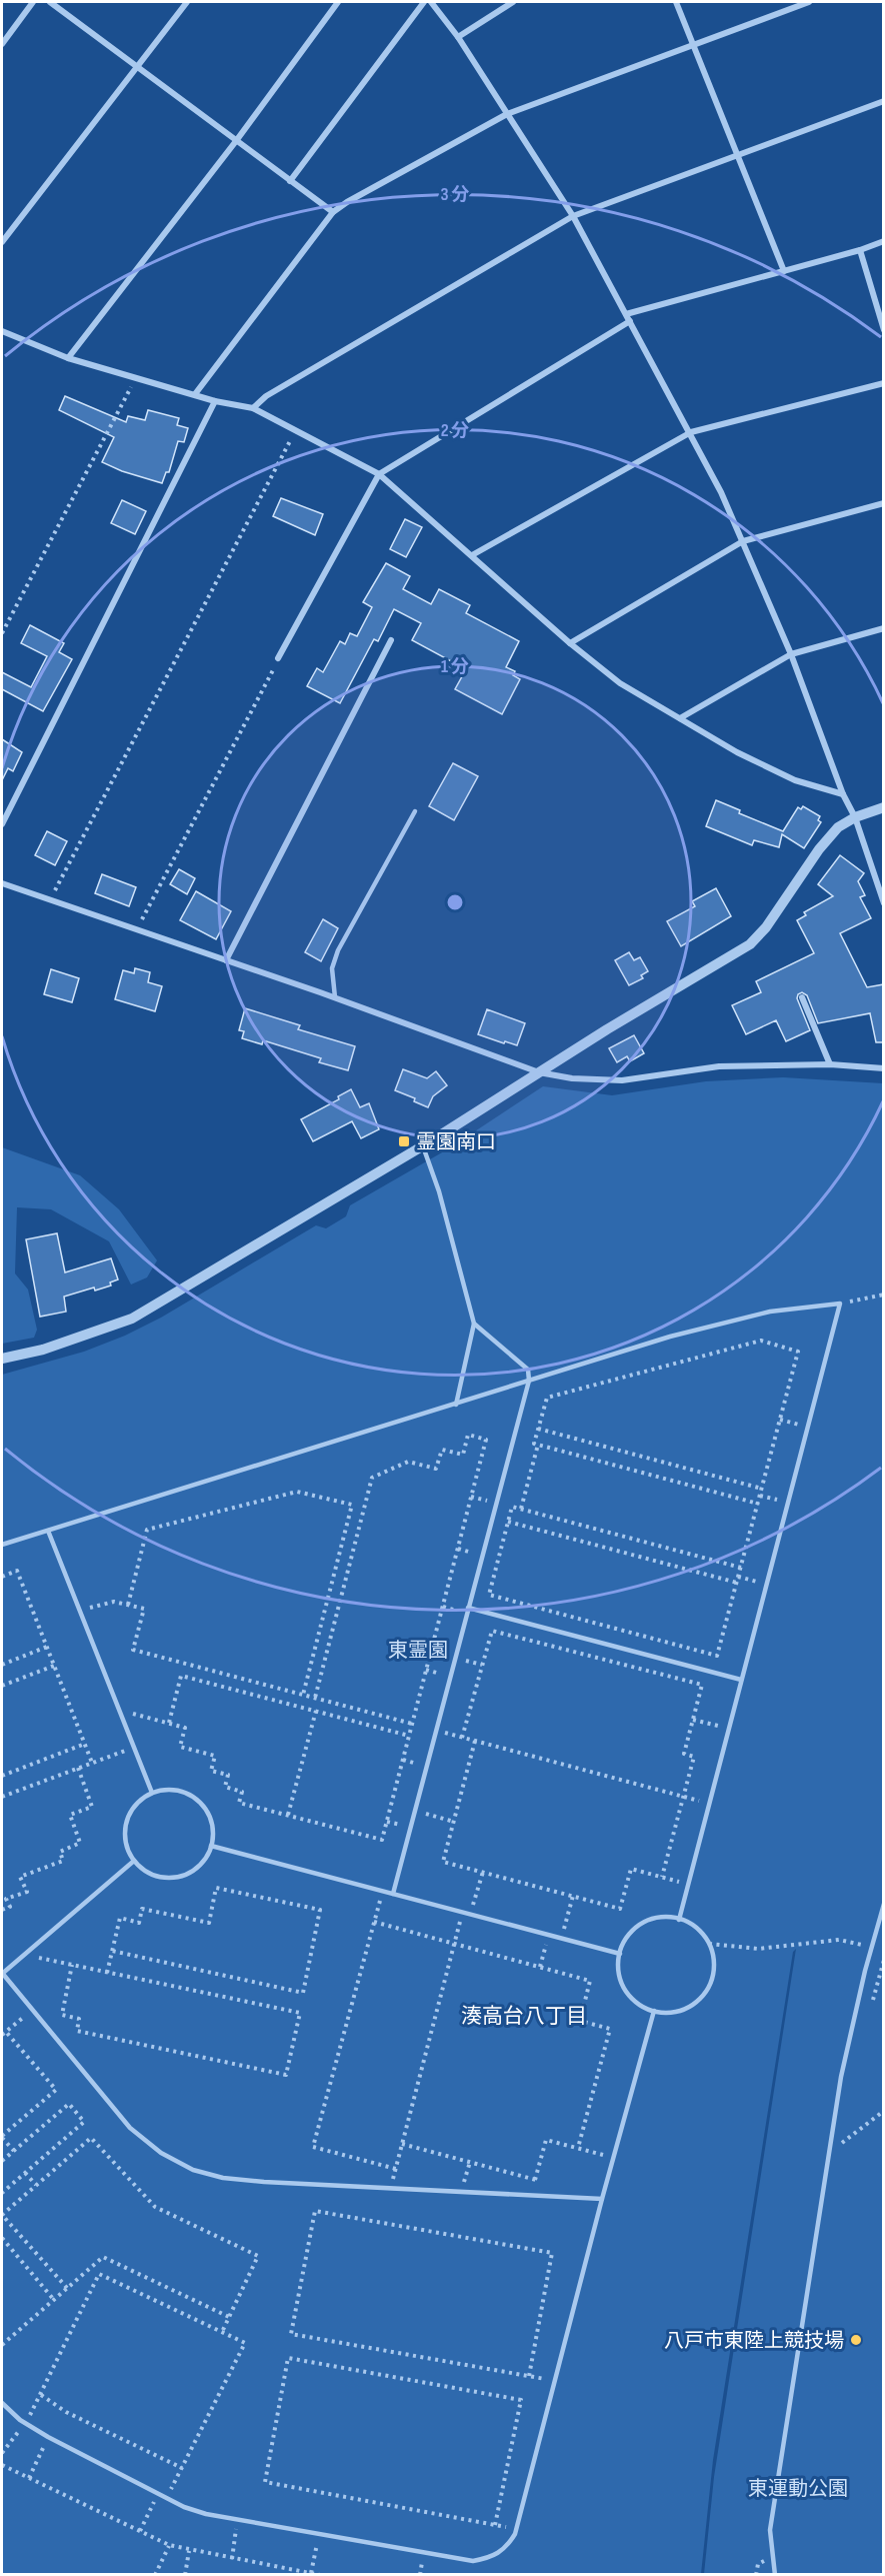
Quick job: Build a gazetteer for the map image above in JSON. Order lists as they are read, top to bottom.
{
  "districts": ["湊高台八丁目"],
  "parks": ["東霊園", "東運動公園"],
  "places": {
    "transit": ["霊園南口"],
    "other": ["八戸市東陸上競技場"]
  },
  "rings": ["3 分", "2 分", "1 分"]
}
